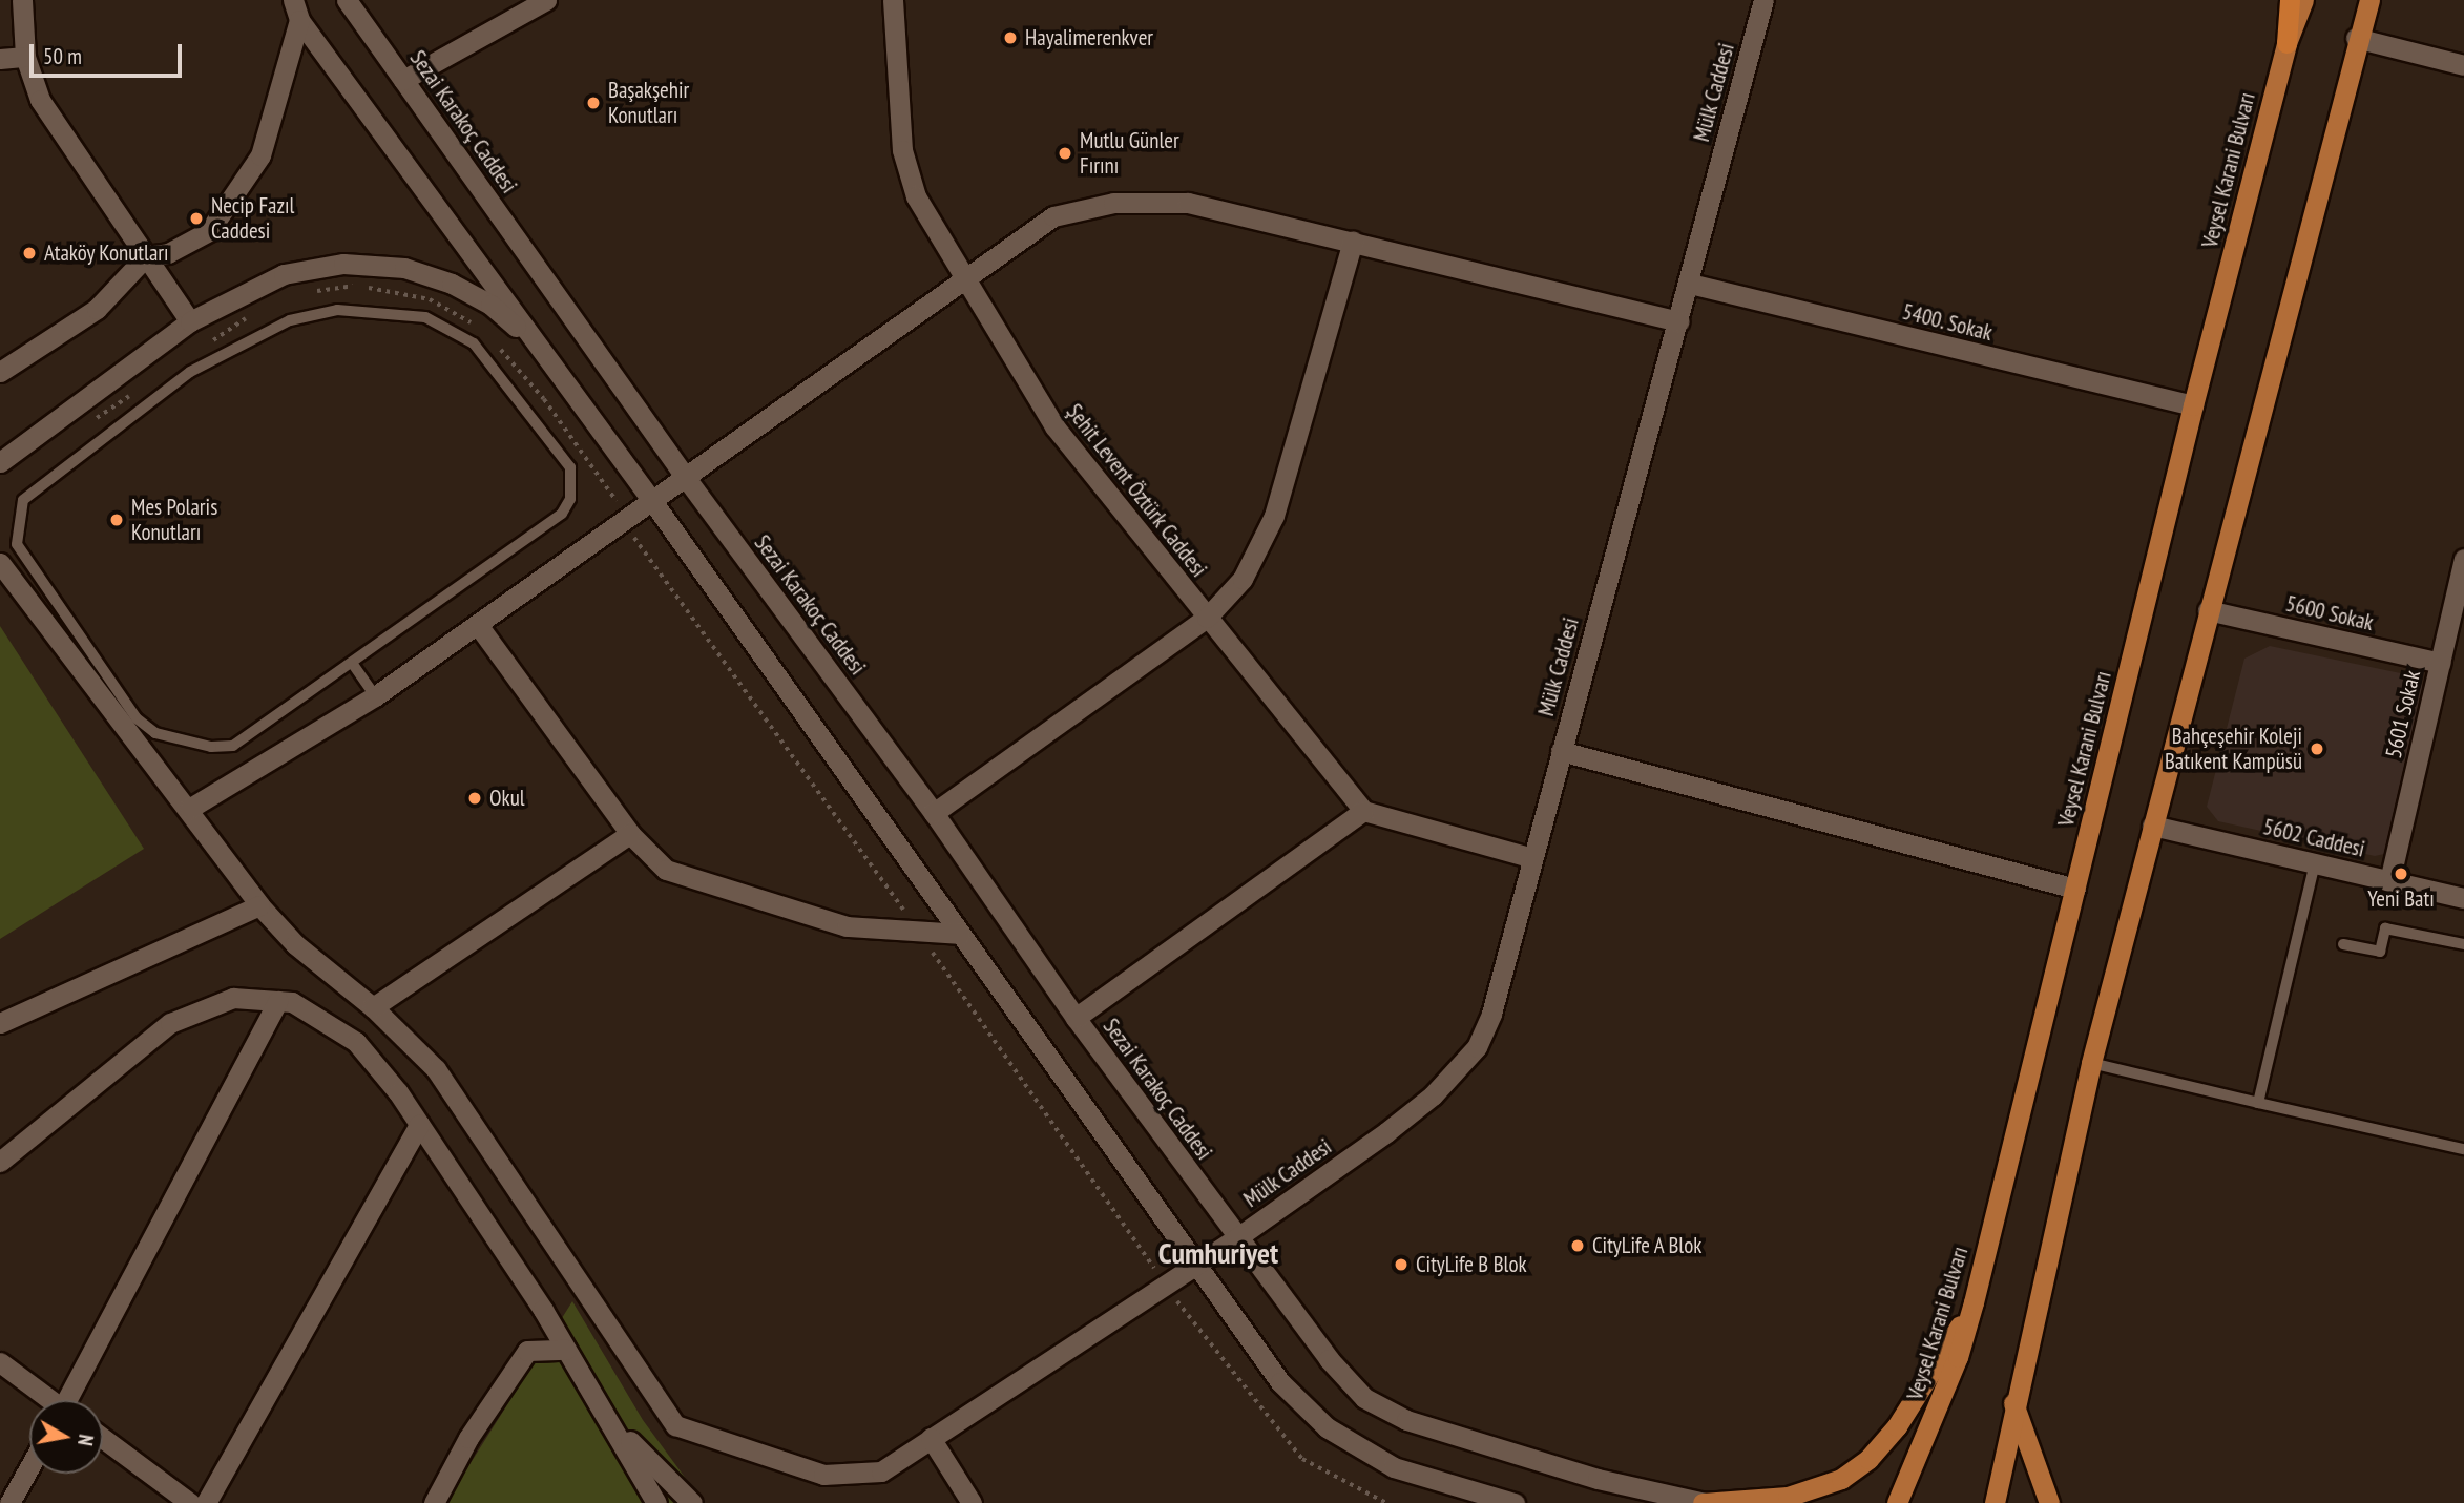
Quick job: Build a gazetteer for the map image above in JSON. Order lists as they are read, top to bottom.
{
  "streets": {
    "main road": ["Veysel Karani Bulvarı"],
    "street": [
      "Mülk Caddesi",
      "Sezai Karakoç Caddesi",
      "5400. Sokak",
      "Şehit Levent Öztürk Caddesi",
      "5600 Sokak",
      "5601 Sokak",
      "5602 Caddesi"
    ]
  },
  "crossings": [
    ["Mülk Caddesi", "Sezai Karakoç Caddesi"],
    ["Mülk Caddesi", "5400. Sokak"],
    ["Veysel Karani Bulvarı", "5400. Sokak"],
    ["5600 Sokak", "5601 Sokak"],
    ["5601 Sokak", "5602 Caddesi"]
  ],
  "districts": ["Cumhuriyet"],
  "places": [
    "Hayalimerenkver",
    "Başakşehir Konutları",
    "Mutlu Günler Fırını",
    "Necip Fazıl Caddesi",
    "Ataköy Konutları",
    "Mes Polaris Konutları",
    "Bahçeşehir Koleji Batıkent Kampüsü",
    "Okul",
    "Yeni Batı",
    "CityLife A Blok",
    "CityLife B Blok"
  ],
  "scale_bar": "50 m",
  "north": "right"
}
